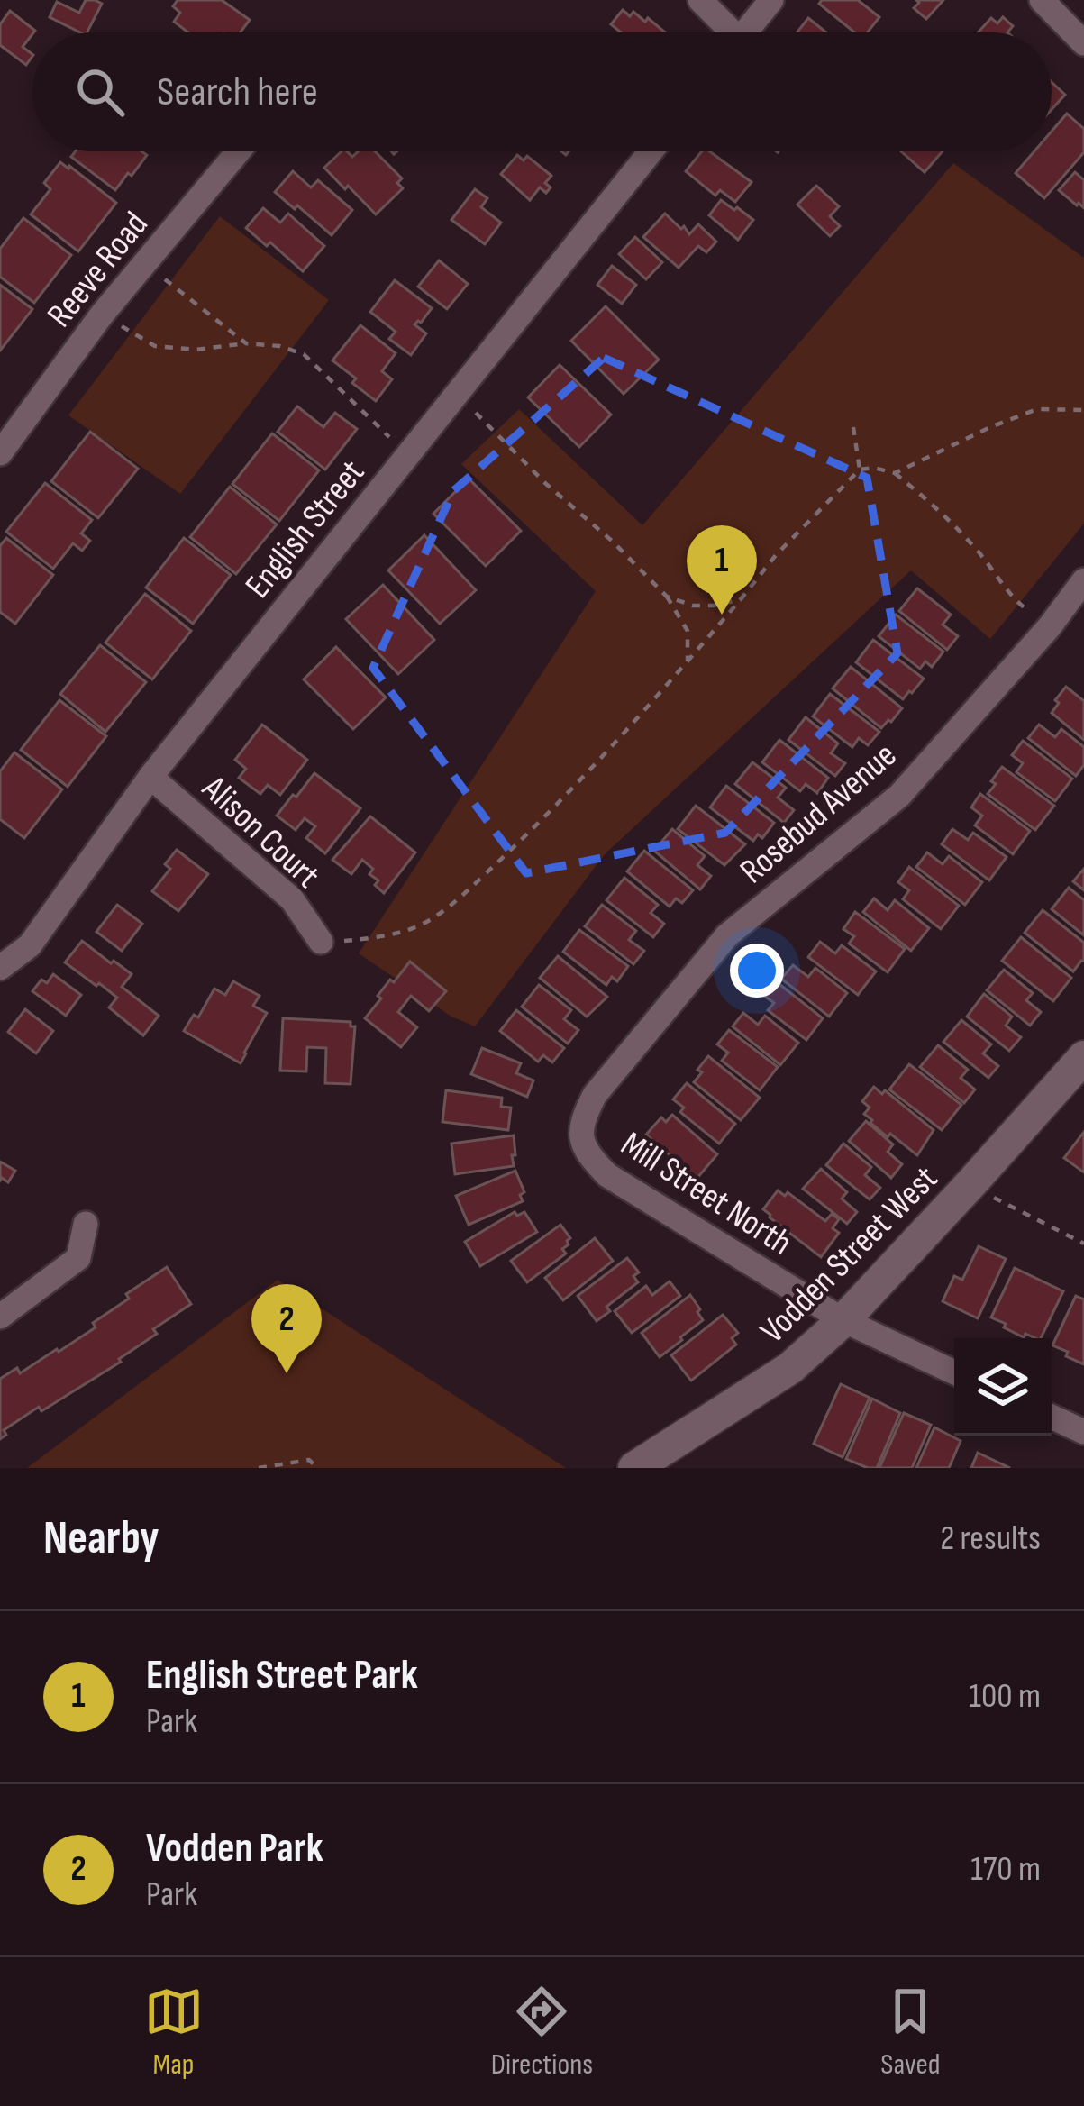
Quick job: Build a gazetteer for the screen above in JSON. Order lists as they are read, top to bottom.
{
  "streets": {
    "street": [
      "Reeve Road",
      "English Street",
      "Rosebud Avenue",
      "Alison Court",
      "Mill Street North",
      "Vodden Street West"
    ]
  },
  "crossings": [
    ["English Street", "Alison Court"],
    ["Rosebud Avenue", "Mill Street North"],
    ["Mill Street North", "Vodden Street West"]
  ],
  "page": {
    "search": "Search here",
    "pins": ["1", "2"],
    "heading": ["Nearby", "2 results"],
    "list": [
      {
        "mark": "1",
        "name": "English Street Park",
        "note": "Park",
        "value": "100 m"
      },
      {
        "mark": "2",
        "name": "Vodden Park",
        "note": "Park",
        "value": "170 m"
      }
    ],
    "nav": ["Map", "Directions", "Saved"]
  }
}
